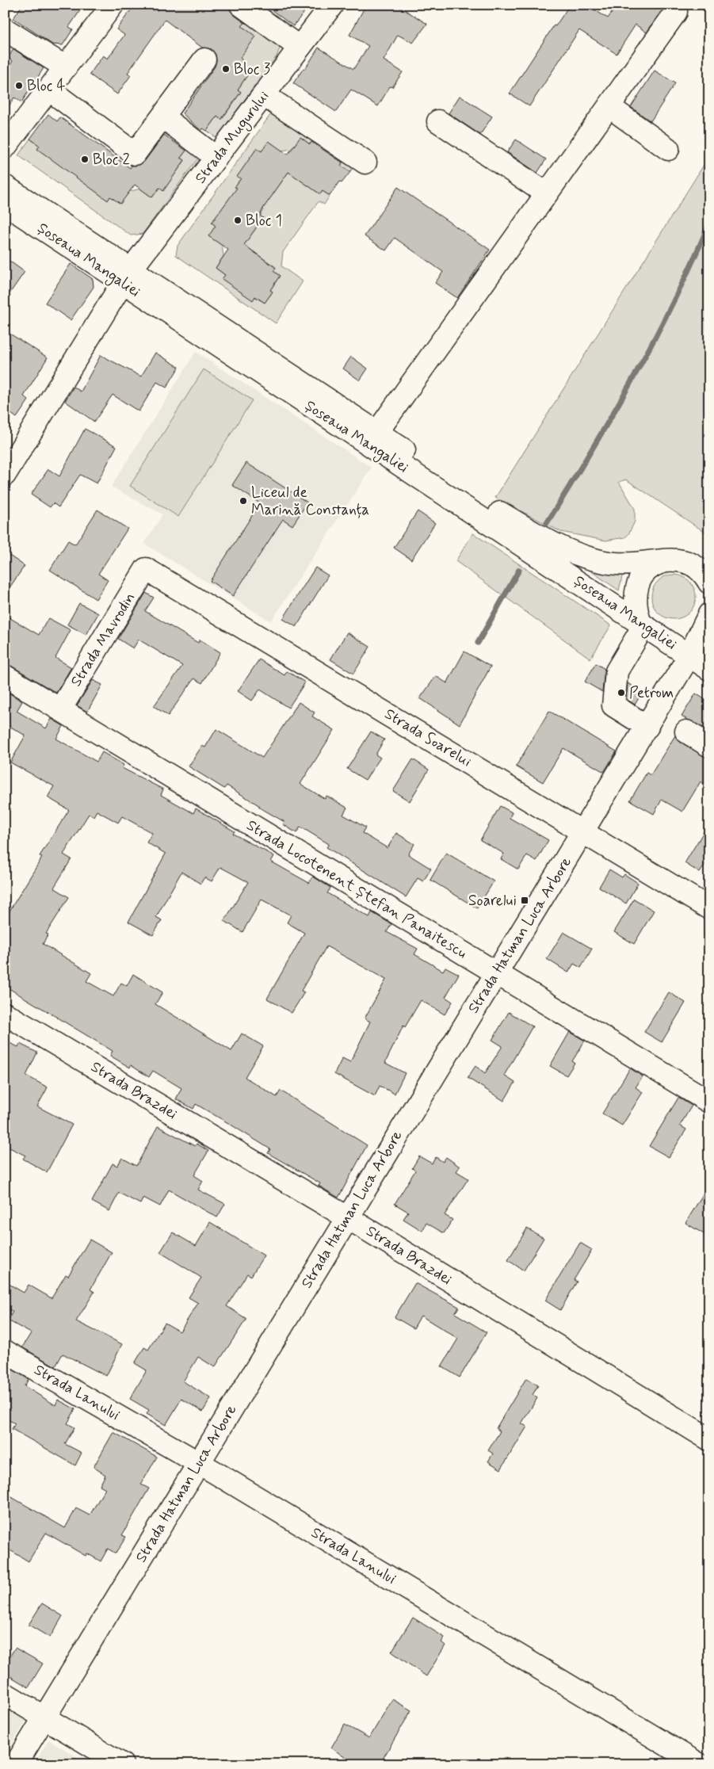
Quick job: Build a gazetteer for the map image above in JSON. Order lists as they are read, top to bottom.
{
  "streets": {
    "street": [
      "Strada Mugurului",
      "Șoseaua Mangaliei",
      "Strada Mavrodin",
      "Strada Soarelui",
      "Strada Locotenent Ștefan Panaitescu",
      "Strada Hatman Luca Arbore",
      "Strada Brazdei",
      "Strada Lanului"
    ]
  },
  "crossings": [
    ["Strada Mugurului", "Șoseaua Mangaliei"],
    ["Șoseaua Mangaliei", "Strada Hatman Luca Arbore"],
    ["Strada Mavrodin", "Strada Soarelui"],
    ["Strada Mavrodin", "Strada Locotenent Ștefan Panaitescu"],
    ["Strada Soarelui", "Strada Hatman Luca Arbore"],
    ["Strada Locotenent Ștefan Panaitescu", "Strada Hatman Luca Arbore"],
    ["Strada Hatman Luca Arbore", "Strada Brazdei"],
    ["Strada Hatman Luca Arbore", "Strada Lanului"]
  ],
  "places": {
    "other": [
      "Bloc 3",
      "Bloc 4",
      "Bloc 2",
      "Bloc 1",
      "Liceul de Marină Constanța",
      "Petrom"
    ],
    "transit": ["Soarelui"]
  }
}
